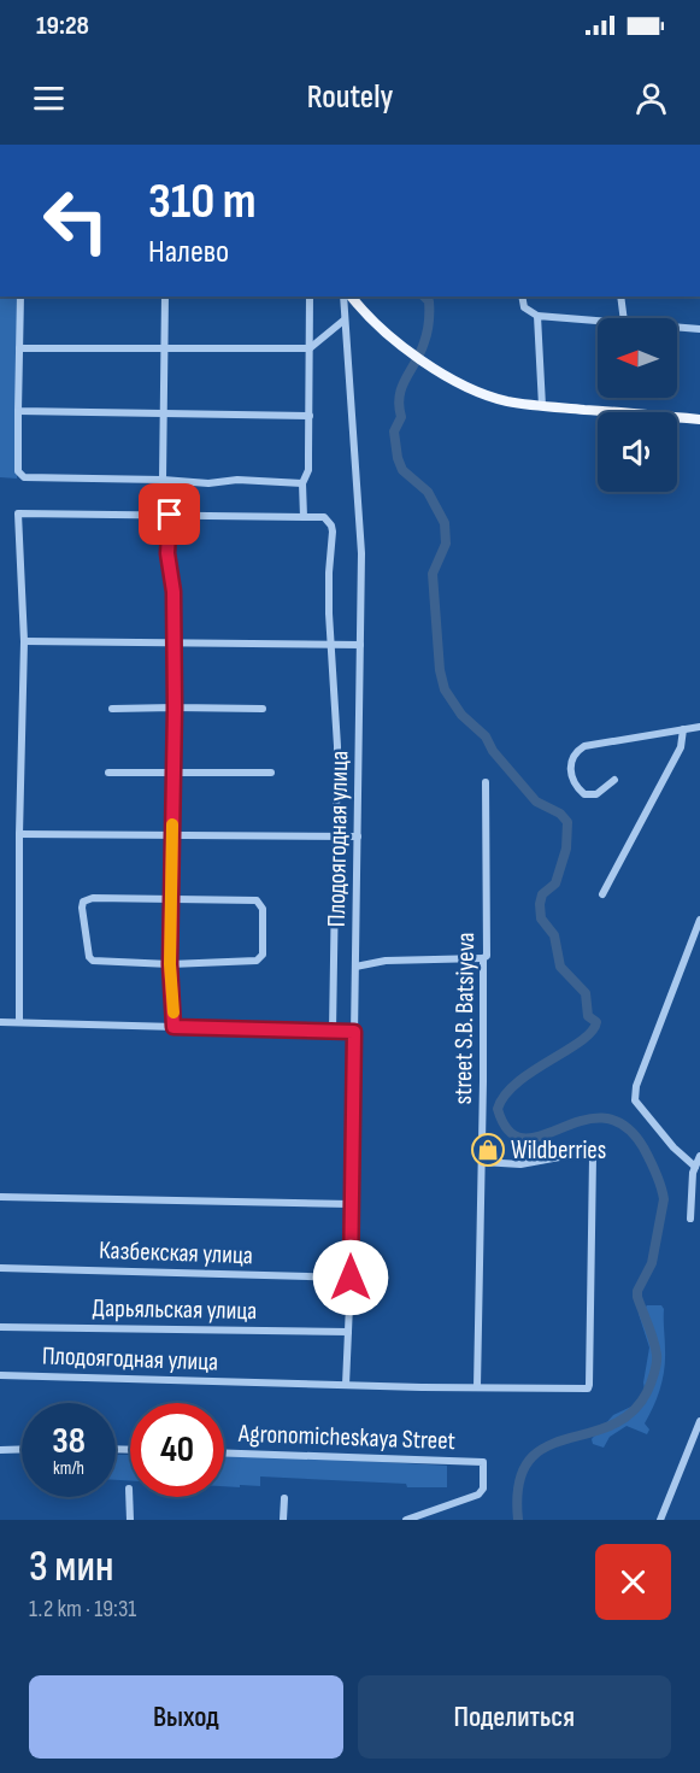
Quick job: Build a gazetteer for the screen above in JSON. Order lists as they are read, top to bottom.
{
  "streets": {
    "street": [
      "Плодоягодная улица",
      "street S.B. Batsiyeva",
      "Казбекская улица",
      "Дарьяльская улица",
      "Agronomicheskaya Street"
    ]
  },
  "crossings": [
    ["Плодоягодная улица", "street S.B. Batsiyeva"],
    ["Плодоягодная улица", "Казбекская улица"],
    ["Плодоягодная улица", "Дарьяльская улица"]
  ],
  "places": {
    "shop": ["Wildberries"]
  },
  "north": "left",
  "page": {
    "status": "19:28",
    "header": "Routely",
    "turn": ["310 m", "Налево"],
    "speed": "38 km/h",
    "limit": "40",
    "heading": ["3 мин", "1.2 km · 19:31"],
    "buttons": ["Выход", "Поделиться"]
  }
}
